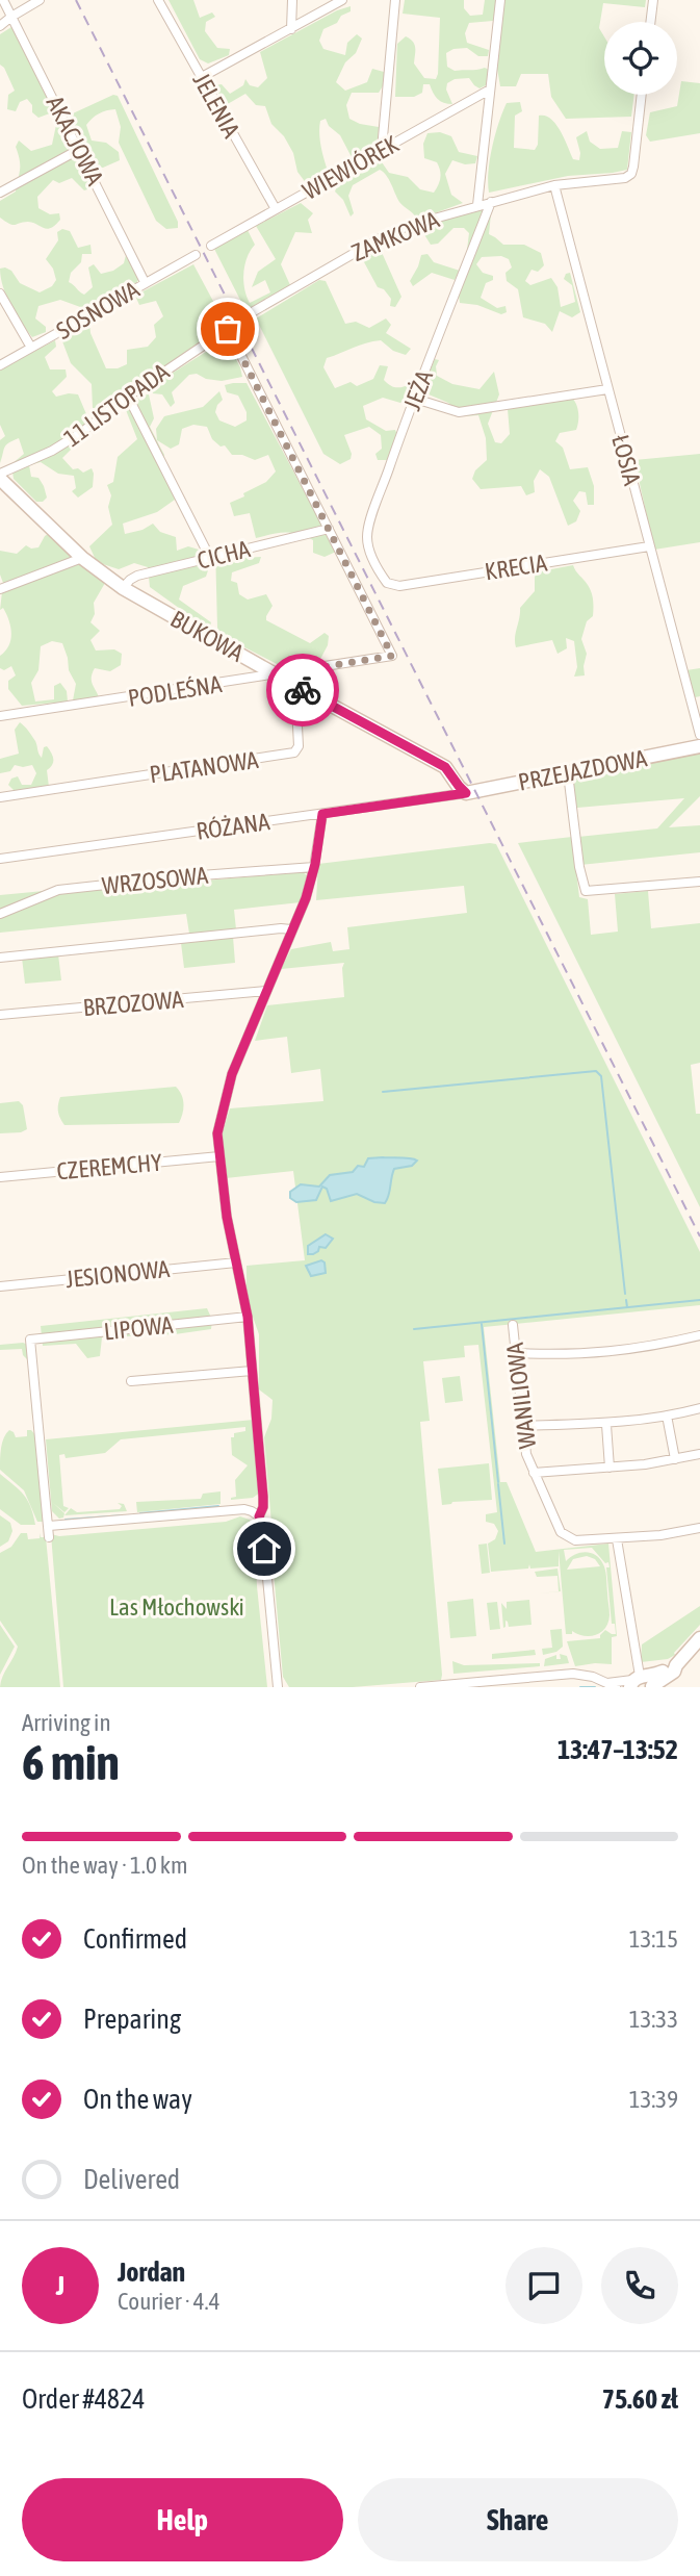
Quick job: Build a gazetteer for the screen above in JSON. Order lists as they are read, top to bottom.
{
  "streets": {
    "street": [
      "JELENIA",
      "AKACJOWA",
      "WIEWIÓREK",
      "ZAMKOWA",
      "SOSNOWA",
      "JEŻA",
      "11 LISTOPADA",
      "ŁOSIA",
      "CICHA",
      "KRECIA",
      "BUKOWA",
      "PODLEŚNA",
      "PLATANOWA",
      "PRZEJAZDOWA",
      "RÓŻANA",
      "WRZOSOWA",
      "BRZOZOWA",
      "CZEREMCHY",
      "JESIONOWA",
      "LIPOWA",
      "WANILIOWA"
    ]
  },
  "crossings": [
    ["JELENIA", "WIEWIÓREK"],
    ["AKACJOWA", "SOSNOWA"],
    ["ZAMKOWA", "JEŻA"],
    ["ZAMKOWA", "ŁOSIA"],
    ["JEŻA", "KRECIA"],
    ["11 LISTOPADA", "CICHA"],
    ["11 LISTOPADA", "BUKOWA"],
    ["11 LISTOPADA", "PODLEŚNA"],
    ["ŁOSIA", "KRECIA"],
    ["CICHA", "BUKOWA"],
    ["CICHA", "PODLEŚNA"],
    ["BUKOWA", "PODLEŚNA"],
    ["BUKOWA", "PLATANOWA"],
    ["BUKOWA", "PRZEJAZDOWA"],
    ["BUKOWA", "RÓŻANA"],
    ["PRZEJAZDOWA", "RÓŻANA"]
  ],
  "parks": ["Las Młochowski"],
  "page": {
    "heading": ["6 min", "Arriving in", "13:47–13:52"],
    "panel": [
      "Jordan",
      "Courier · 4.4",
      "Order #4824",
      "75.60 zł"
    ],
    "bar": "On the way · 1.0 km",
    "list": [
      ["Confirmed", "13:15"],
      ["Preparing", "13:33"],
      ["On the way", "13:39"],
      "Delivered"
    ],
    "round": "J",
    "buttons": ["Help", "Share"]
  }
}
